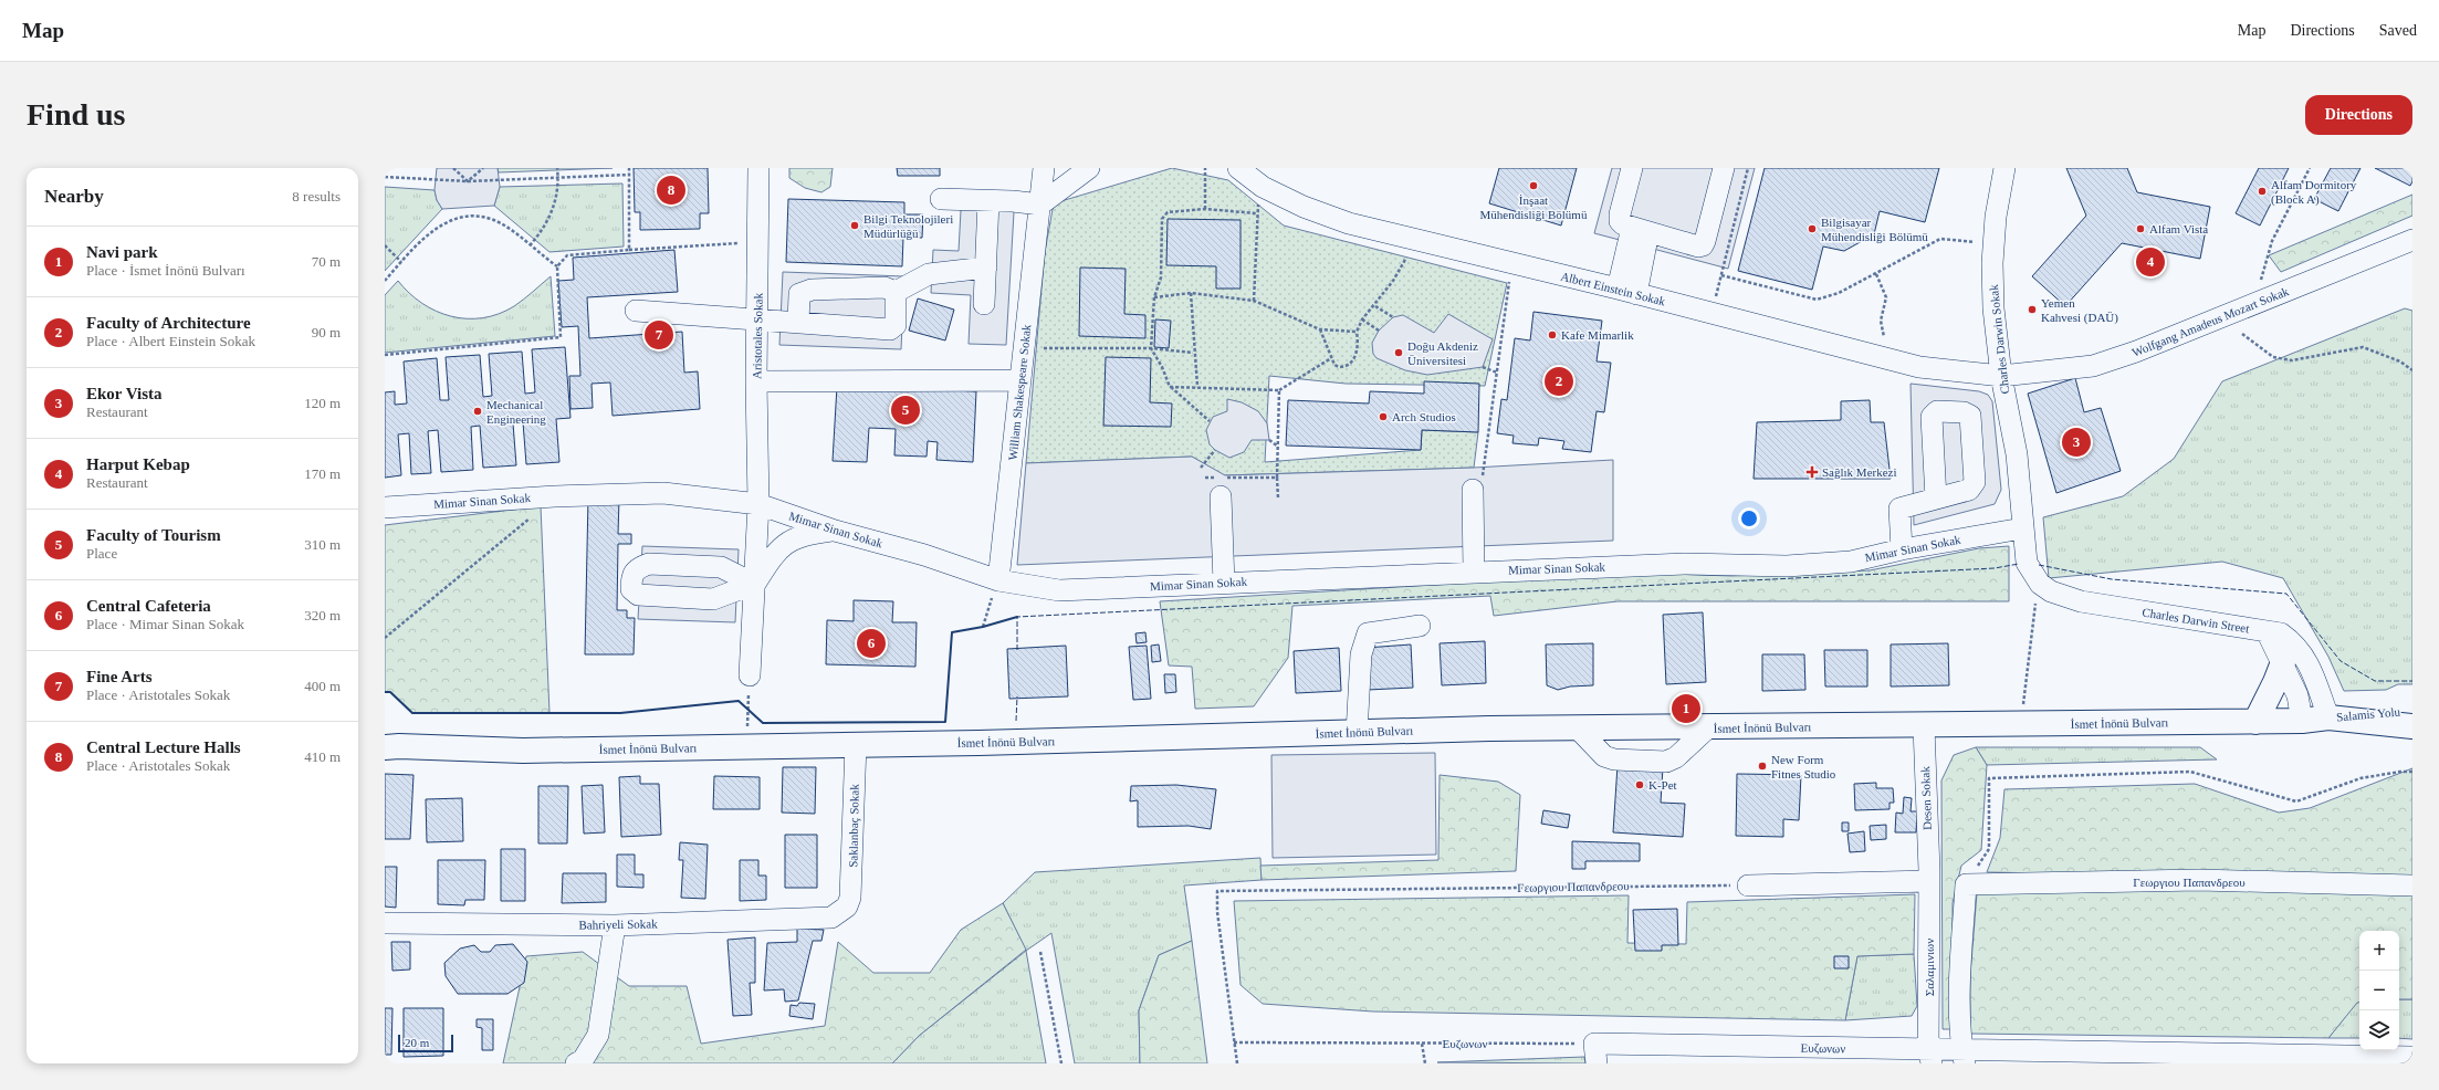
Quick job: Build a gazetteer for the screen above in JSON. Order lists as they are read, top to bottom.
{
  "streets": {
    "main road": ["Salamis Yolu", "İsmet İnönü Bulvarı"],
    "street": [
      "Albert Einstein Sokak",
      "Wolfgang Amadeus Mozart Sokak",
      "Aristotales Sokak",
      "Charles Darwin Sokak",
      "William Shakespeare Sokak",
      "Mimar Sinan Sokak",
      "Charles Darwin Street",
      "Desen Sokak",
      "Saklanbaç Sokak",
      "Γεωργιου Παπανδρεου",
      "Bahriyeli Sokak",
      "Σαλαμινιων",
      "Ευζωνων"
    ]
  },
  "crossings": [
    ["Albert Einstein Sokak", "Wolfgang Amadeus Mozart Sokak"],
    ["Albert Einstein Sokak", "Charles Darwin Sokak"],
    ["Wolfgang Amadeus Mozart Sokak", "Charles Darwin Sokak"],
    ["Aristotales Sokak", "Mimar Sinan Sokak"],
    ["Charles Darwin Sokak", "Mimar Sinan Sokak"],
    ["Charles Darwin Sokak", "Charles Darwin Street"],
    ["William Shakespeare Sokak", "Mimar Sinan Sokak"],
    ["Charles Darwin Street", "Salamis Yolu"],
    ["Charles Darwin Street", "İsmet İnönü Bulvarı"],
    ["Salamis Yolu", "İsmet İnönü Bulvarı"],
    ["İsmet İnönü Bulvarı", "Desen Sokak"],
    ["İsmet İnönü Bulvarı", "Saklanbaç Sokak"],
    ["Desen Sokak", "Σαλαμινιων"],
    ["Saklanbaç Sokak", "Bahriyeli Sokak"],
    ["Γεωργιου Παπανδρεου", "Ευζωνων"],
    ["Σαλαμινιων", "Ευζωνων"]
  ],
  "places": {
    "other": [
      "İnşaat Mühendisliği Bölümü",
      "Alfam Dormitory (Block A)",
      "Bilgi Teknolojileri Müdürlüğü",
      "Bilgisayar Mühendisliği Bölümü",
      "Alfam Vista",
      "Yemen Kahvesi (DAÜ)",
      "Kafe Mimarlik",
      "Doğu Akdeniz Üniversitesi",
      "Mechanical Engineering",
      "Arch Studios",
      "New Form Fitnes Studio",
      "K-Pet"
    ],
    "health": ["Sağlık Merkezi"]
  },
  "scale_bar": "20 m",
  "page": {
    "header": "Map",
    "nav": ["Map", "Directions", "Saved"],
    "buttons": "Directions",
    "title": "Find us",
    "heading": ["Nearby", "8 results"],
    "pins": [
      "8",
      "4",
      "7",
      "2",
      "5",
      "3",
      "6",
      "1"
    ],
    "list": [
      {
        "mark": "1",
        "name": "Navi park",
        "note": "Place · İsmet İnönü Bulvarı",
        "value": "70 m"
      },
      {
        "mark": "2",
        "name": "Faculty of Architecture",
        "note": "Place · Albert Einstein Sokak",
        "value": "90 m"
      },
      {
        "mark": "3",
        "name": "Ekor Vista",
        "note": "Restaurant",
        "value": "120 m"
      },
      {
        "mark": "4",
        "name": "Harput Kebap",
        "note": "Restaurant",
        "value": "170 m"
      },
      {
        "mark": "5",
        "name": "Faculty of Tourism",
        "note": "Place",
        "value": "310 m"
      },
      {
        "mark": "6",
        "name": "Central Cafeteria",
        "note": "Place · Mimar Sinan Sokak",
        "value": "320 m"
      },
      {
        "mark": "7",
        "name": "Fine Arts",
        "note": "Place · Aristotales Sokak",
        "value": "400 m"
      },
      {
        "mark": "8",
        "name": "Central Lecture Halls",
        "note": "Place · Aristotales Sokak",
        "value": "410 m"
      }
    ],
    "map_buttons": ["+", "−"],
    "scale": "20 m"
  }
}
